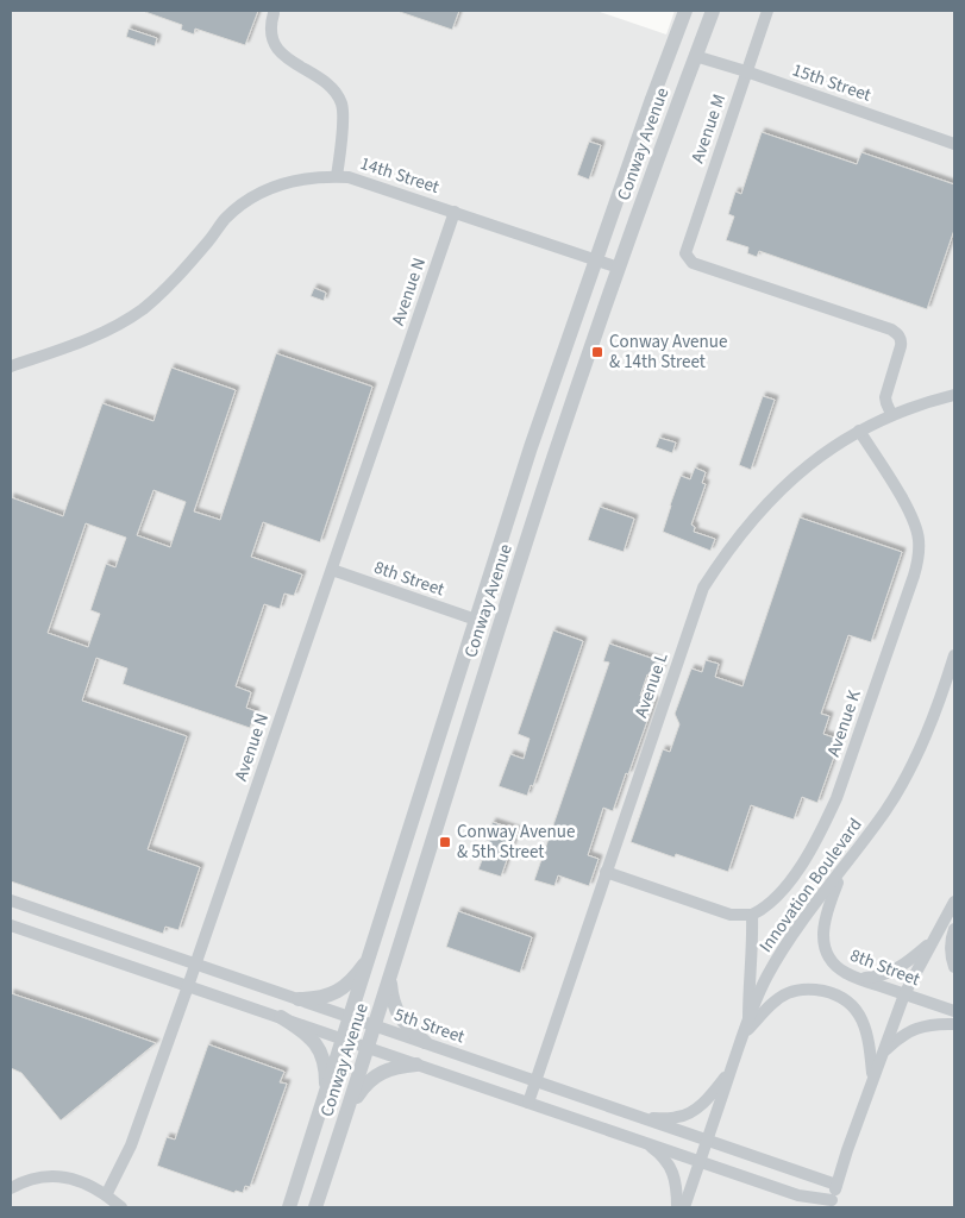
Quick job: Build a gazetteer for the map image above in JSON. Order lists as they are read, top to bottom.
{
  "streets": {
    "street": [
      "15th Street",
      "Avenue M",
      "Conway Avenue",
      "14th Street",
      "Avenue N",
      "8th Street",
      "Avenue L",
      "Avenue K",
      "Innovation Boulevard",
      "5th Street"
    ]
  },
  "crossings": [
    ["15th Street", "Avenue M"],
    ["15th Street", "Conway Avenue"],
    ["Avenue M", "Avenue L"],
    ["Conway Avenue", "14th Street"],
    ["Conway Avenue", "8th Street"],
    ["Conway Avenue", "5th Street"],
    ["14th Street", "Avenue N"],
    ["Avenue N", "8th Street"],
    ["Avenue N", "5th Street"],
    ["8th Street", "Innovation Boulevard"],
    ["Avenue L", "Avenue K"],
    ["Avenue L", "5th Street"],
    ["Innovation Boulevard", "5th Street"]
  ],
  "places": {
    "transit": ["Conway Avenue & 14th Street", "Conway Avenue & 5th Street"]
  }
}
